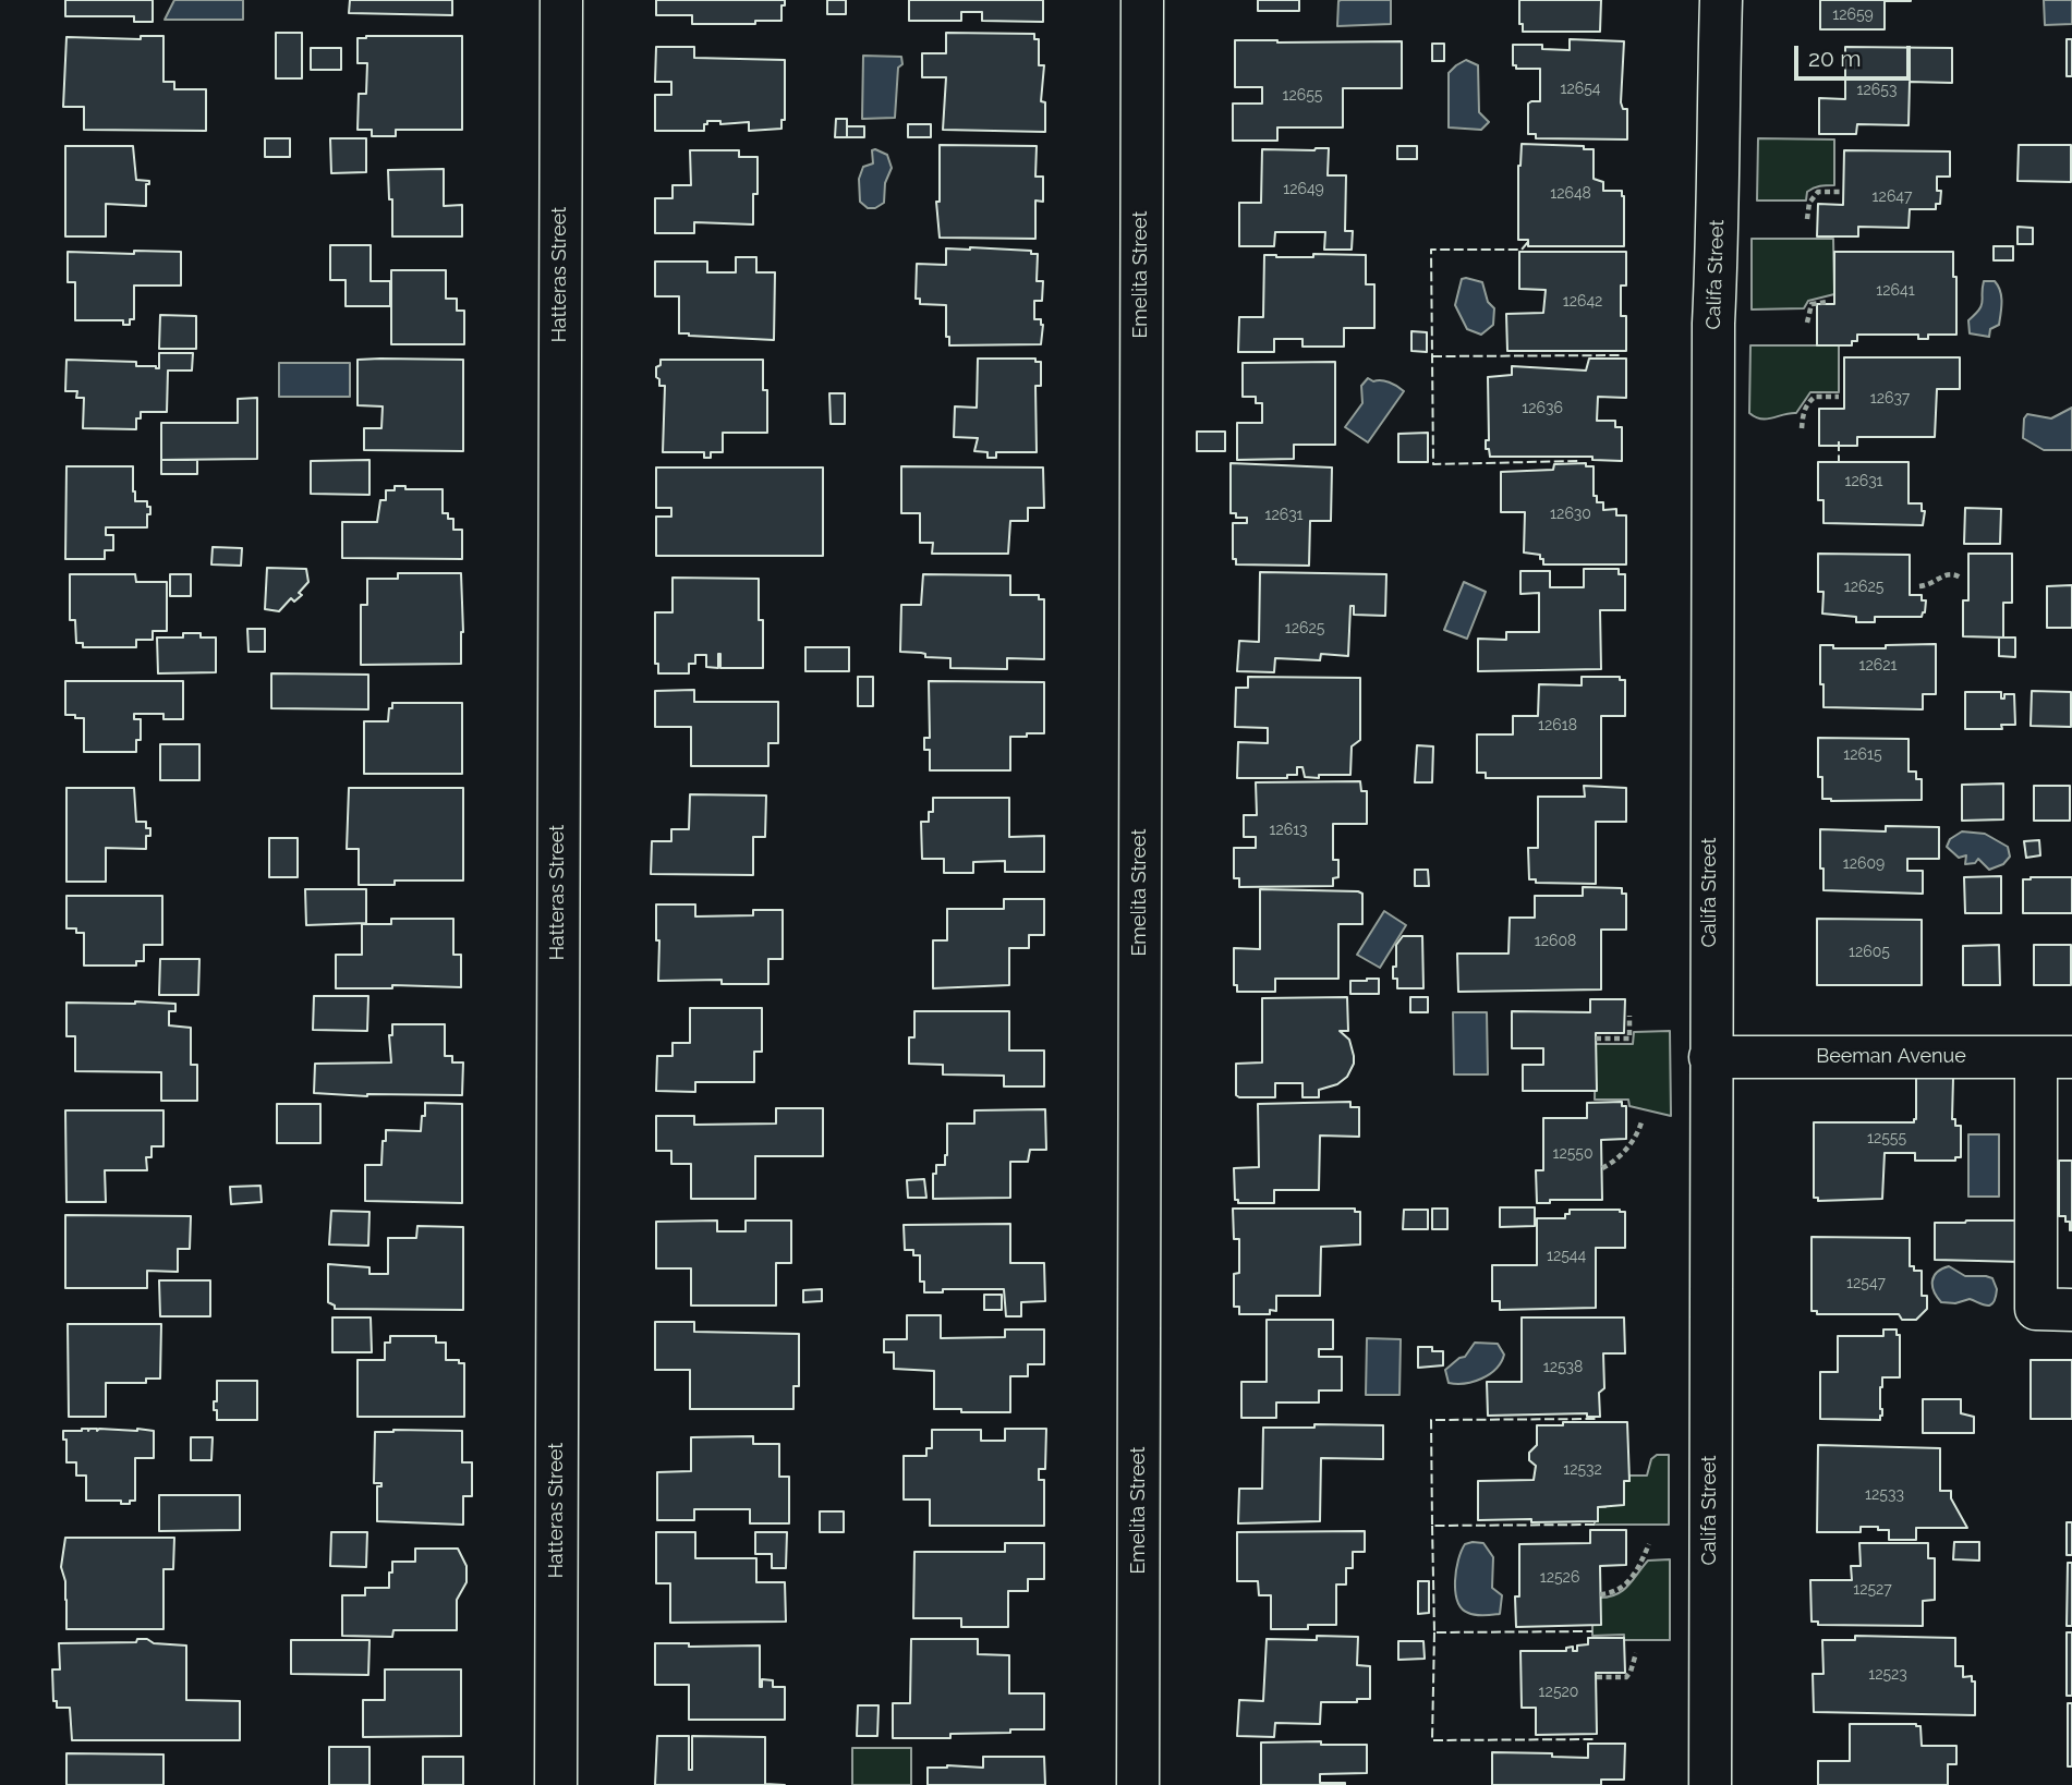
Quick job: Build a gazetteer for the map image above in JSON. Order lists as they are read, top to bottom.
{
  "streets": {
    "street": [
      "Hatteras Street",
      "Emelita Street",
      "Califa Street",
      "Beeman Avenue"
    ]
  },
  "crossings": [
    ["Califa Street", "Beeman Avenue"]
  ],
  "house_numbers": [
    "12659",
    "12654",
    "12653",
    "12655",
    "12649",
    "12648",
    "12647",
    "12641",
    "12642",
    "12637",
    "12636",
    "12631",
    "12630",
    "12631",
    "12625",
    "12625",
    "12621",
    "12618",
    "12615",
    "12613",
    "12609",
    "12608",
    "12605",
    "12555",
    "12550",
    "12544",
    "12547",
    "12538",
    "12532",
    "12533",
    "12526",
    "12527",
    "12523",
    "12520"
  ],
  "scale_bar": "20 m"
}
